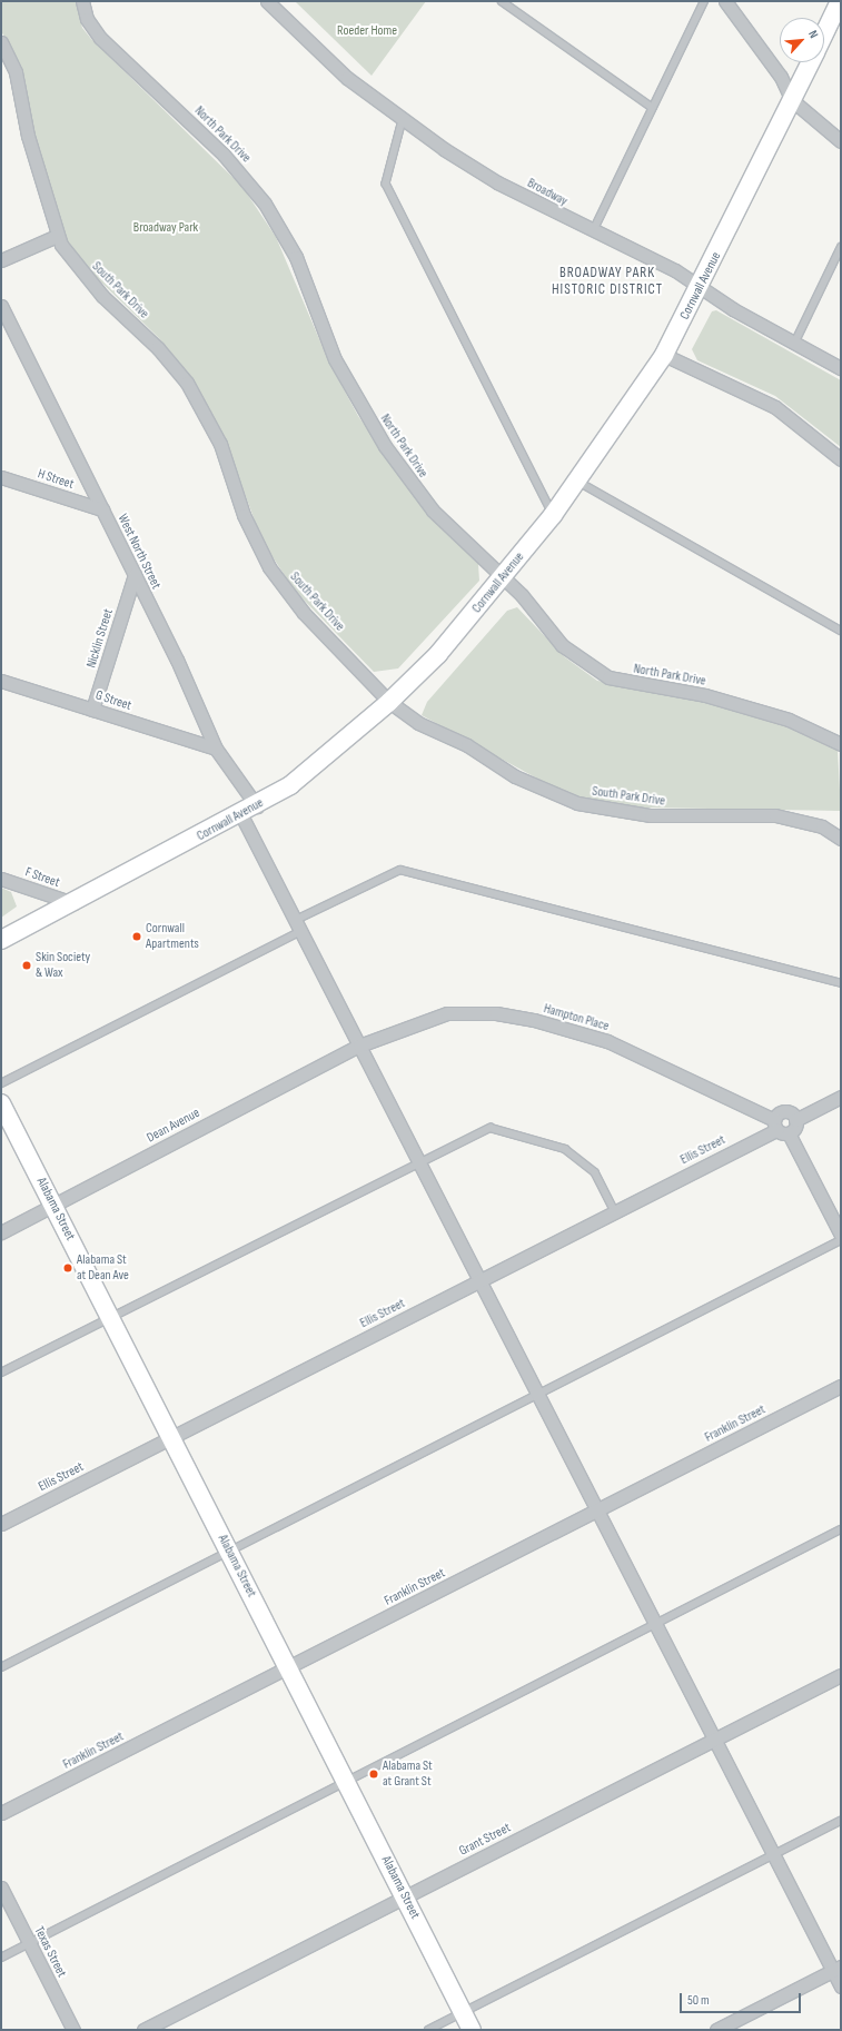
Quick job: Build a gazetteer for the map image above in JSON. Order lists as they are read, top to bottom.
{
  "streets": {
    "main road": ["Cornwall Avenue", "Alabama Street"],
    "street": [
      "North Park Drive",
      "Broadway",
      "South Park Drive",
      "H Street",
      "West North Street",
      "Nicklin Street",
      "G Street",
      "F Street",
      "Hampton Place",
      "Dean Avenue",
      "Ellis Street",
      "Franklin Street",
      "Grant Street",
      "Texas Street"
    ]
  },
  "crossings": [
    ["North Park Drive", "Cornwall Avenue"],
    ["Broadway", "Cornwall Avenue"],
    ["Cornwall Avenue", "South Park Drive"],
    ["Cornwall Avenue", "West North Street"],
    ["Cornwall Avenue", "F Street"],
    ["H Street", "West North Street"],
    ["West North Street", "Nicklin Street"],
    ["West North Street", "G Street"],
    ["West North Street", "Hampton Place"],
    ["West North Street", "Dean Avenue"],
    ["West North Street", "Ellis Street"],
    ["West North Street", "Franklin Street"],
    ["West North Street", "Grant Street"],
    ["Nicklin Street", "G Street"],
    ["Hampton Place", "Dean Avenue"],
    ["Hampton Place", "Ellis Street"],
    ["Dean Avenue", "Alabama Street"],
    ["Ellis Street", "Alabama Street"],
    ["Alabama Street", "Franklin Street"],
    ["Alabama Street", "Grant Street"]
  ],
  "districts": ["BROADWAY PARK HISTORIC DISTRICT"],
  "parks": ["Roeder Home", "Broadway Park"],
  "places": [
    "Cornwall Apartments",
    "Skin Society & Wax",
    "Alabama St at Dean Ave",
    "Alabama St at Grant St"
  ],
  "scale_bar": "50 m",
  "north": "top right"
}
